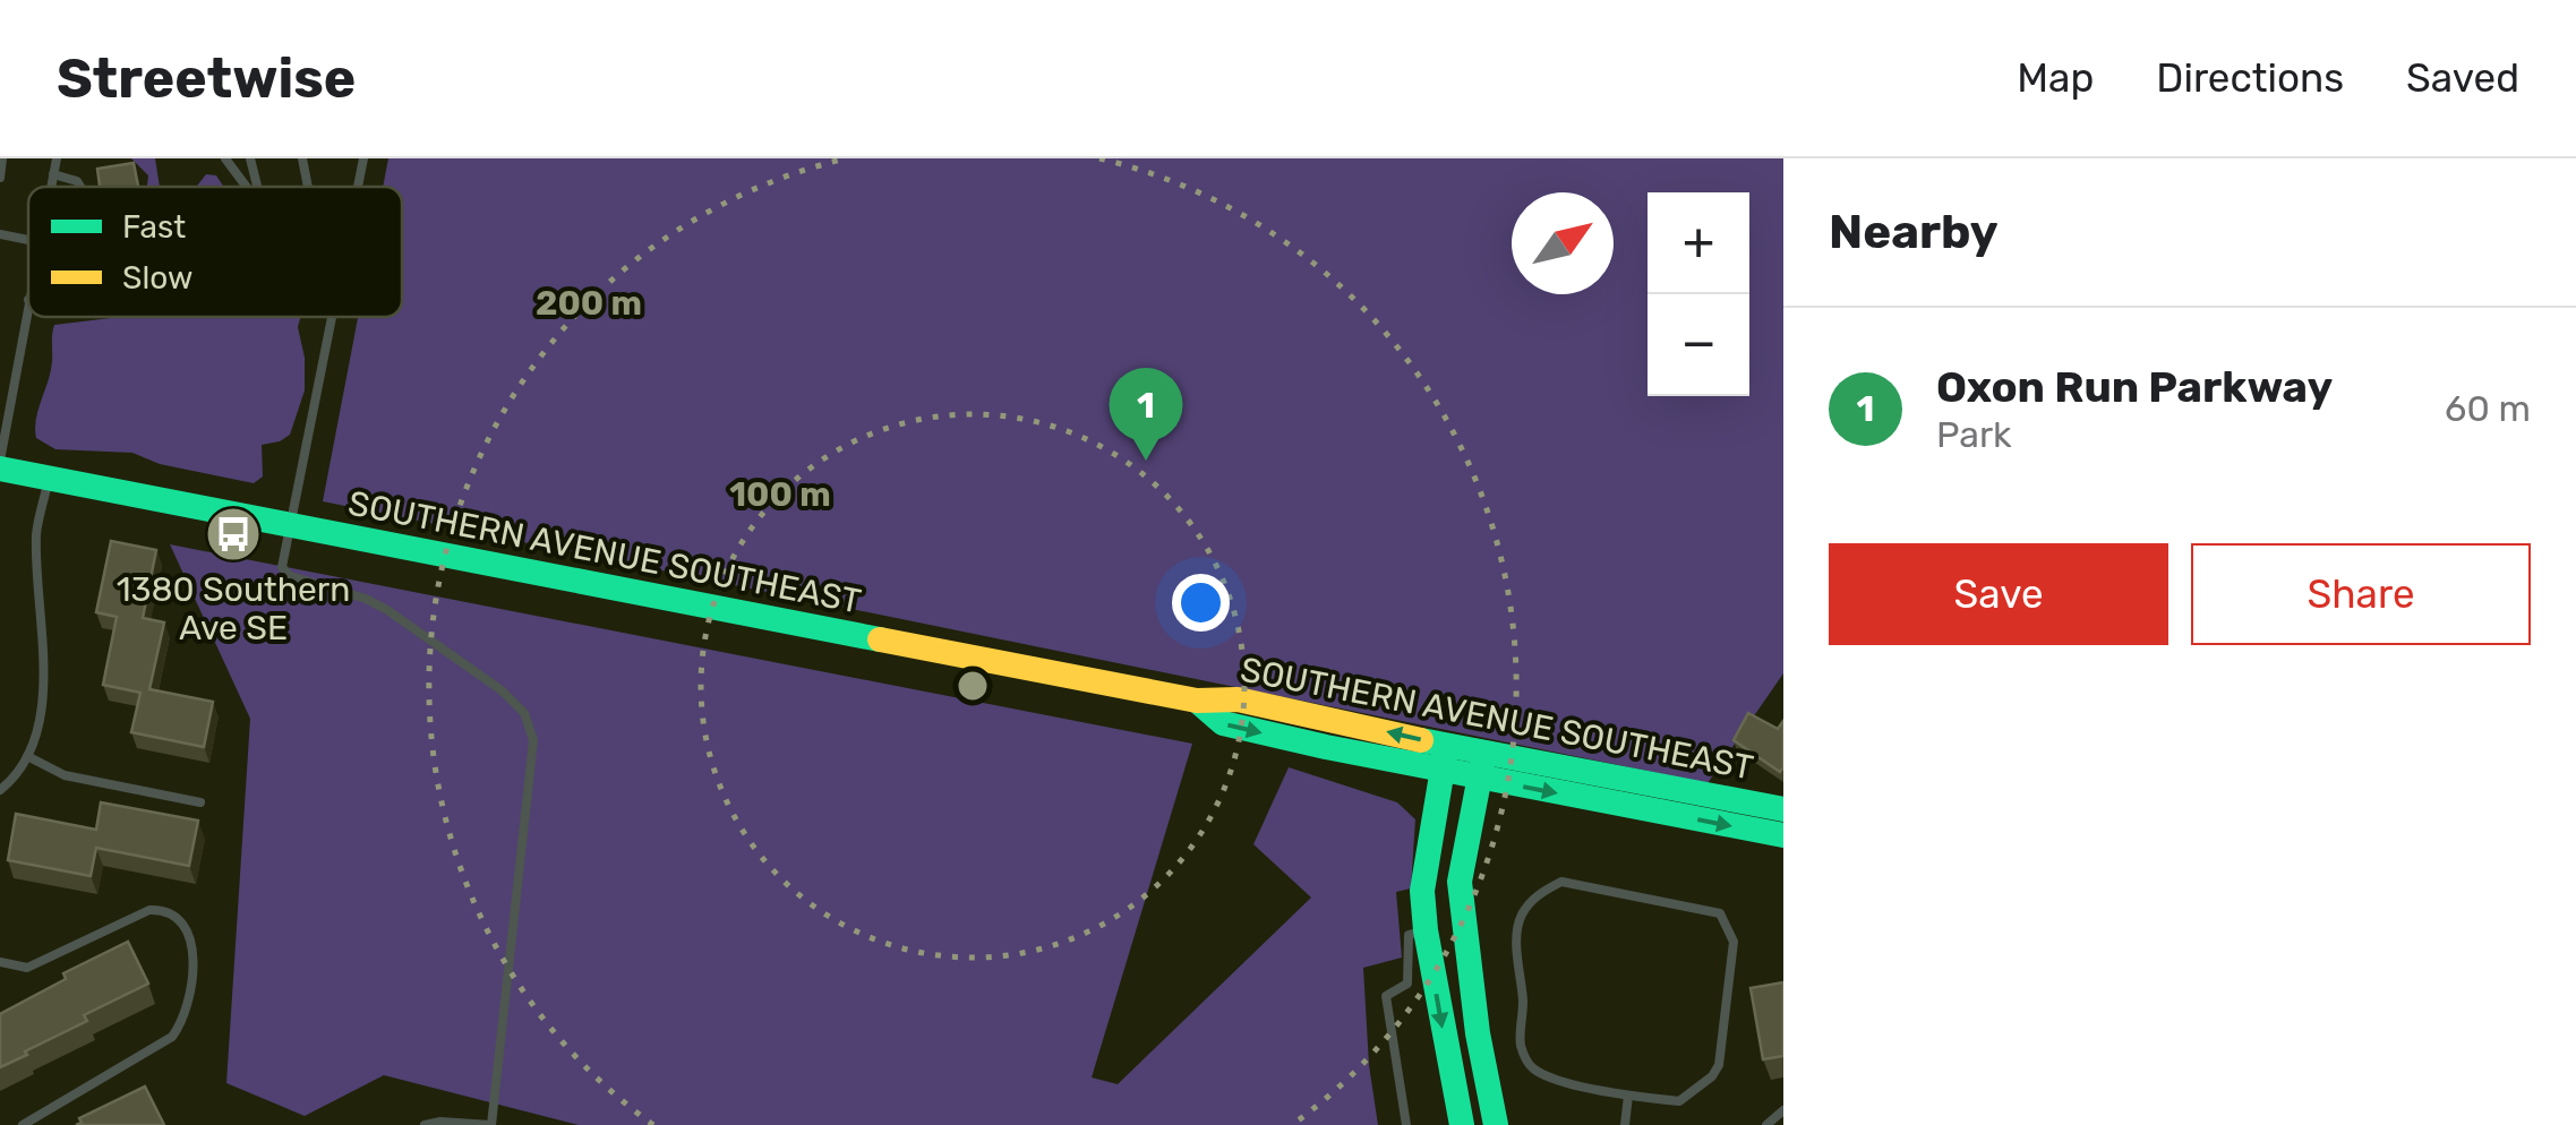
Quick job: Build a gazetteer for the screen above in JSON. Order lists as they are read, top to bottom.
{
  "streets": {
    "main road": ["SOUTHERN AVENUE SOUTHEAST"]
  },
  "places": {
    "bus stop": ["1380 Southern Ave SE"]
  },
  "legend": ["Fast", "Slow"],
  "north": "top right",
  "page": {
    "header": "Streetwise",
    "nav": ["Map", "Directions", "Saved"],
    "heading": "Nearby",
    "map_buttons": ["+", "−"],
    "list": [
      {
        "mark": "1",
        "name": "Oxon Run Parkway",
        "note": "Park",
        "value": "60 m"
      }
    ],
    "pins": "1",
    "buttons": ["Save", "Share"]
  },
  "rings": ["200 m", "100 m"]
}
